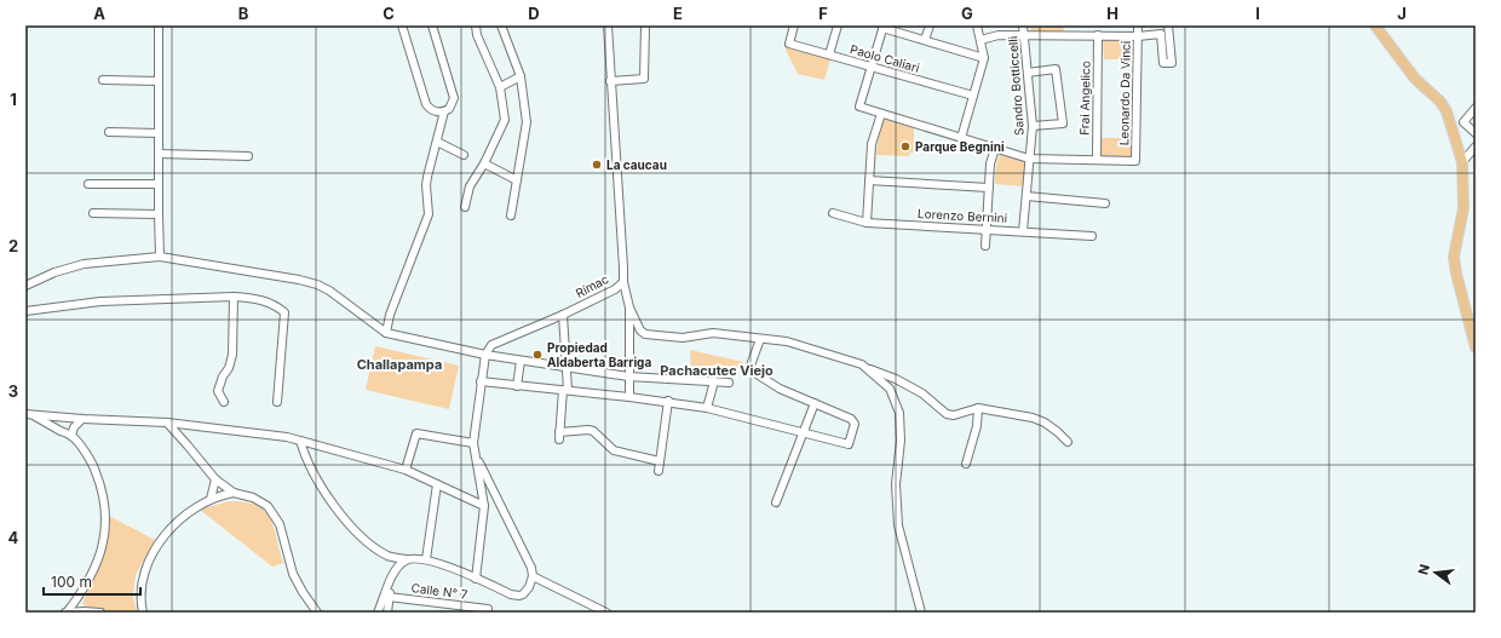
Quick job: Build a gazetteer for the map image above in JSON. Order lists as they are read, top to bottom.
{
  "streets": {
    "street": [
      "Paolo Caliari",
      "Sandro Botticcelli",
      "Leonardo Da Vinci",
      "Frai Angelico",
      "Lorenzo Bernini",
      "Rímac",
      "Calle N° 7"
    ]
  },
  "crossings": [
    ["Sandro Botticcelli", "Lorenzo Bernini"],
    ["Leonardo Da Vinci", "Frai Angelico"]
  ],
  "districts": ["Challapampa", "Pachacutec Viejo"],
  "places": ["Parque Begnini", "La caucau", "Propiedad Aldaberta Barriga"],
  "scale_bar": "100 m",
  "north": "left",
  "grid": {
    "columns": [
      "A",
      "B",
      "C",
      "D",
      "E",
      "F",
      "G",
      "H",
      "I",
      "J"
    ],
    "rows": [
      "1",
      "2",
      "3",
      "4"
    ]
  }
}
